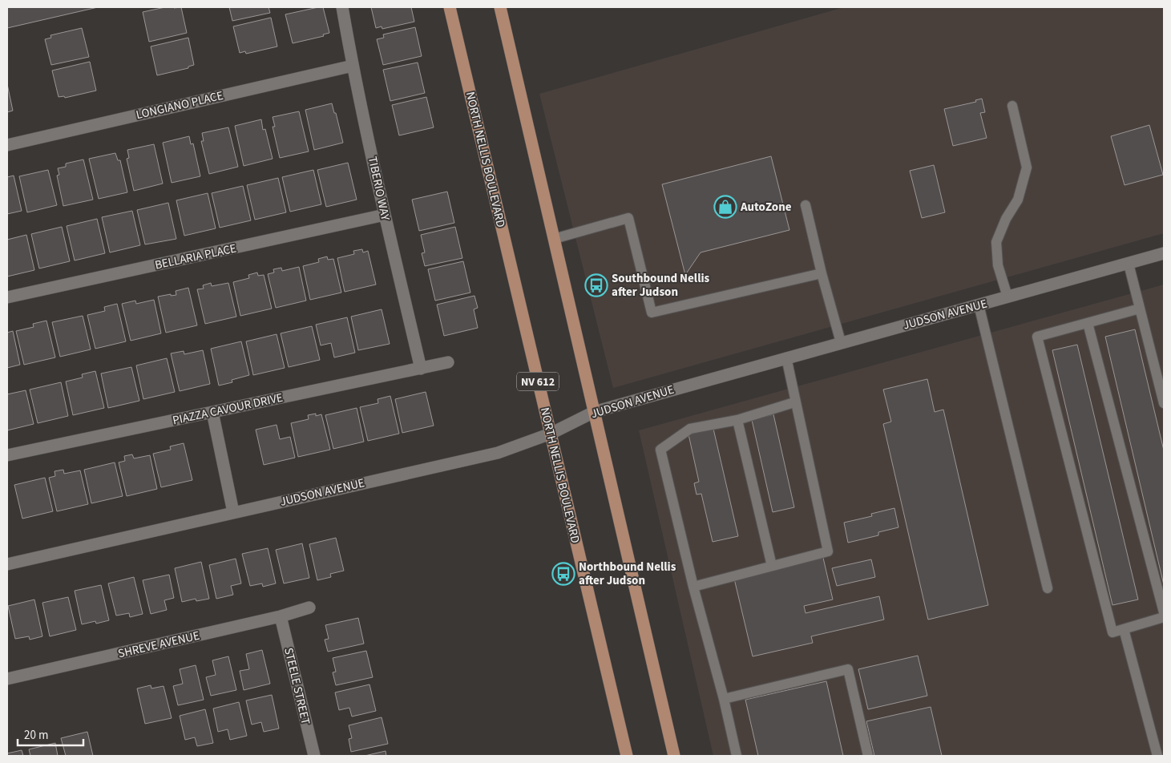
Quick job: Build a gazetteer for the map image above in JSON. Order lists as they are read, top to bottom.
{
  "streets": {
    "main road": ["NORTH NELLIS BOULEVARD", "NV 612"],
    "street": [
      "LONGIANO PLACE",
      "TIBERIO WAY",
      "BELLARIA PLACE",
      "JUDSON AVENUE",
      "PIAZZA CAVOUR DRIVE",
      "SHREVE AVENUE",
      "STEELE STREET"
    ]
  },
  "crossings": [
    ["LONGIANO PLACE", "TIBERIO WAY"],
    ["NORTH NELLIS BOULEVARD", "JUDSON AVENUE"],
    ["TIBERIO WAY", "BELLARIA PLACE"],
    ["TIBERIO WAY", "PIAZZA CAVOUR DRIVE"],
    ["SHREVE AVENUE", "STEELE STREET"]
  ],
  "places": {
    "shop": ["AutoZone"],
    "bus stop": ["Southbound Nellis after Judson", "Northbound Nellis after Judson"]
  },
  "scale_bar": "20 m"
}
